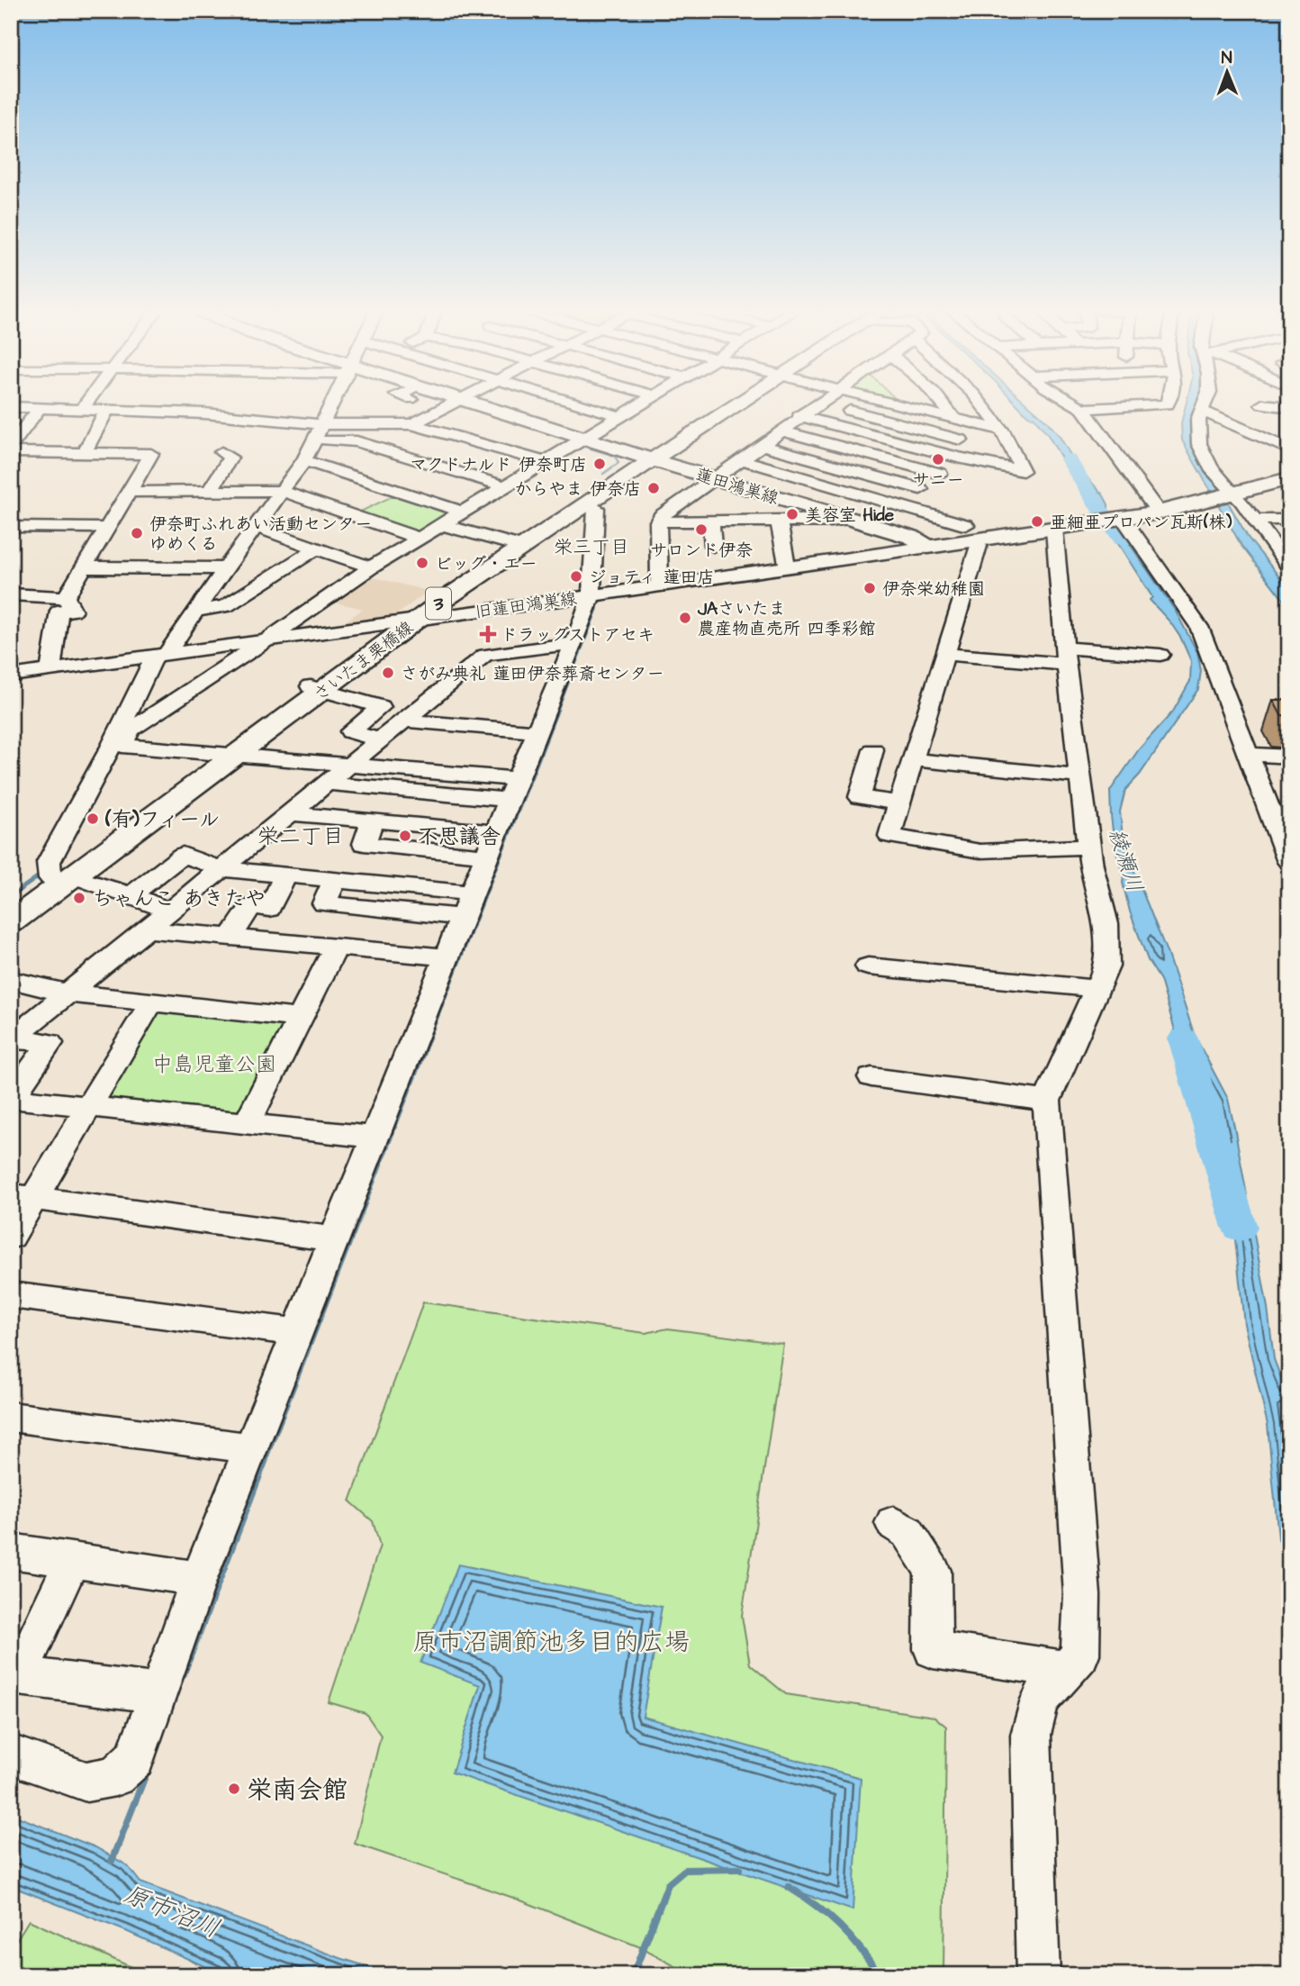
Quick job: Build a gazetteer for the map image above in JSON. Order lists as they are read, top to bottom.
{
  "streets": {
    "main road": ["蓮田鴻巣線", "3", "さいたま栗橋線"],
    "street": ["旧蓮田鴻巣線"]
  },
  "crossings": [
    ["蓮田鴻巣線", "旧蓮田鴻巣線"],
    ["蓮田鴻巣線", "さいたま栗橋線"],
    ["旧蓮田鴻巣線", "さいたま栗橋線"]
  ],
  "districts": ["栄三丁目", "栄二丁目"],
  "water": ["綾瀬川", "原市沼川"],
  "parks": ["中島児童公園", "原市沼調節池多目的広場"],
  "places": {
    "other": [
      "サニー",
      "マクドナルド 伊奈町店",
      "からやま 伊奈店",
      "美容室 Hide",
      "亜細亜プロパン瓦斯(株)",
      "サロンド伊奈",
      "伊奈町ふれあい活動センター ゆめくる",
      "ビッグ・エー",
      "ジョティ 蓮田店",
      "伊奈栄幼稚園",
      "JAさいたま 農産物直売所 四季彩館",
      "さがみ典礼 蓮田伊奈葬斎センター",
      "(有)フィール",
      "不思議舎",
      "ちゃんこ あきたや",
      "栄南会館"
    ],
    "health": ["ドラッグストアセキ"]
  },
  "north": "top"
}
